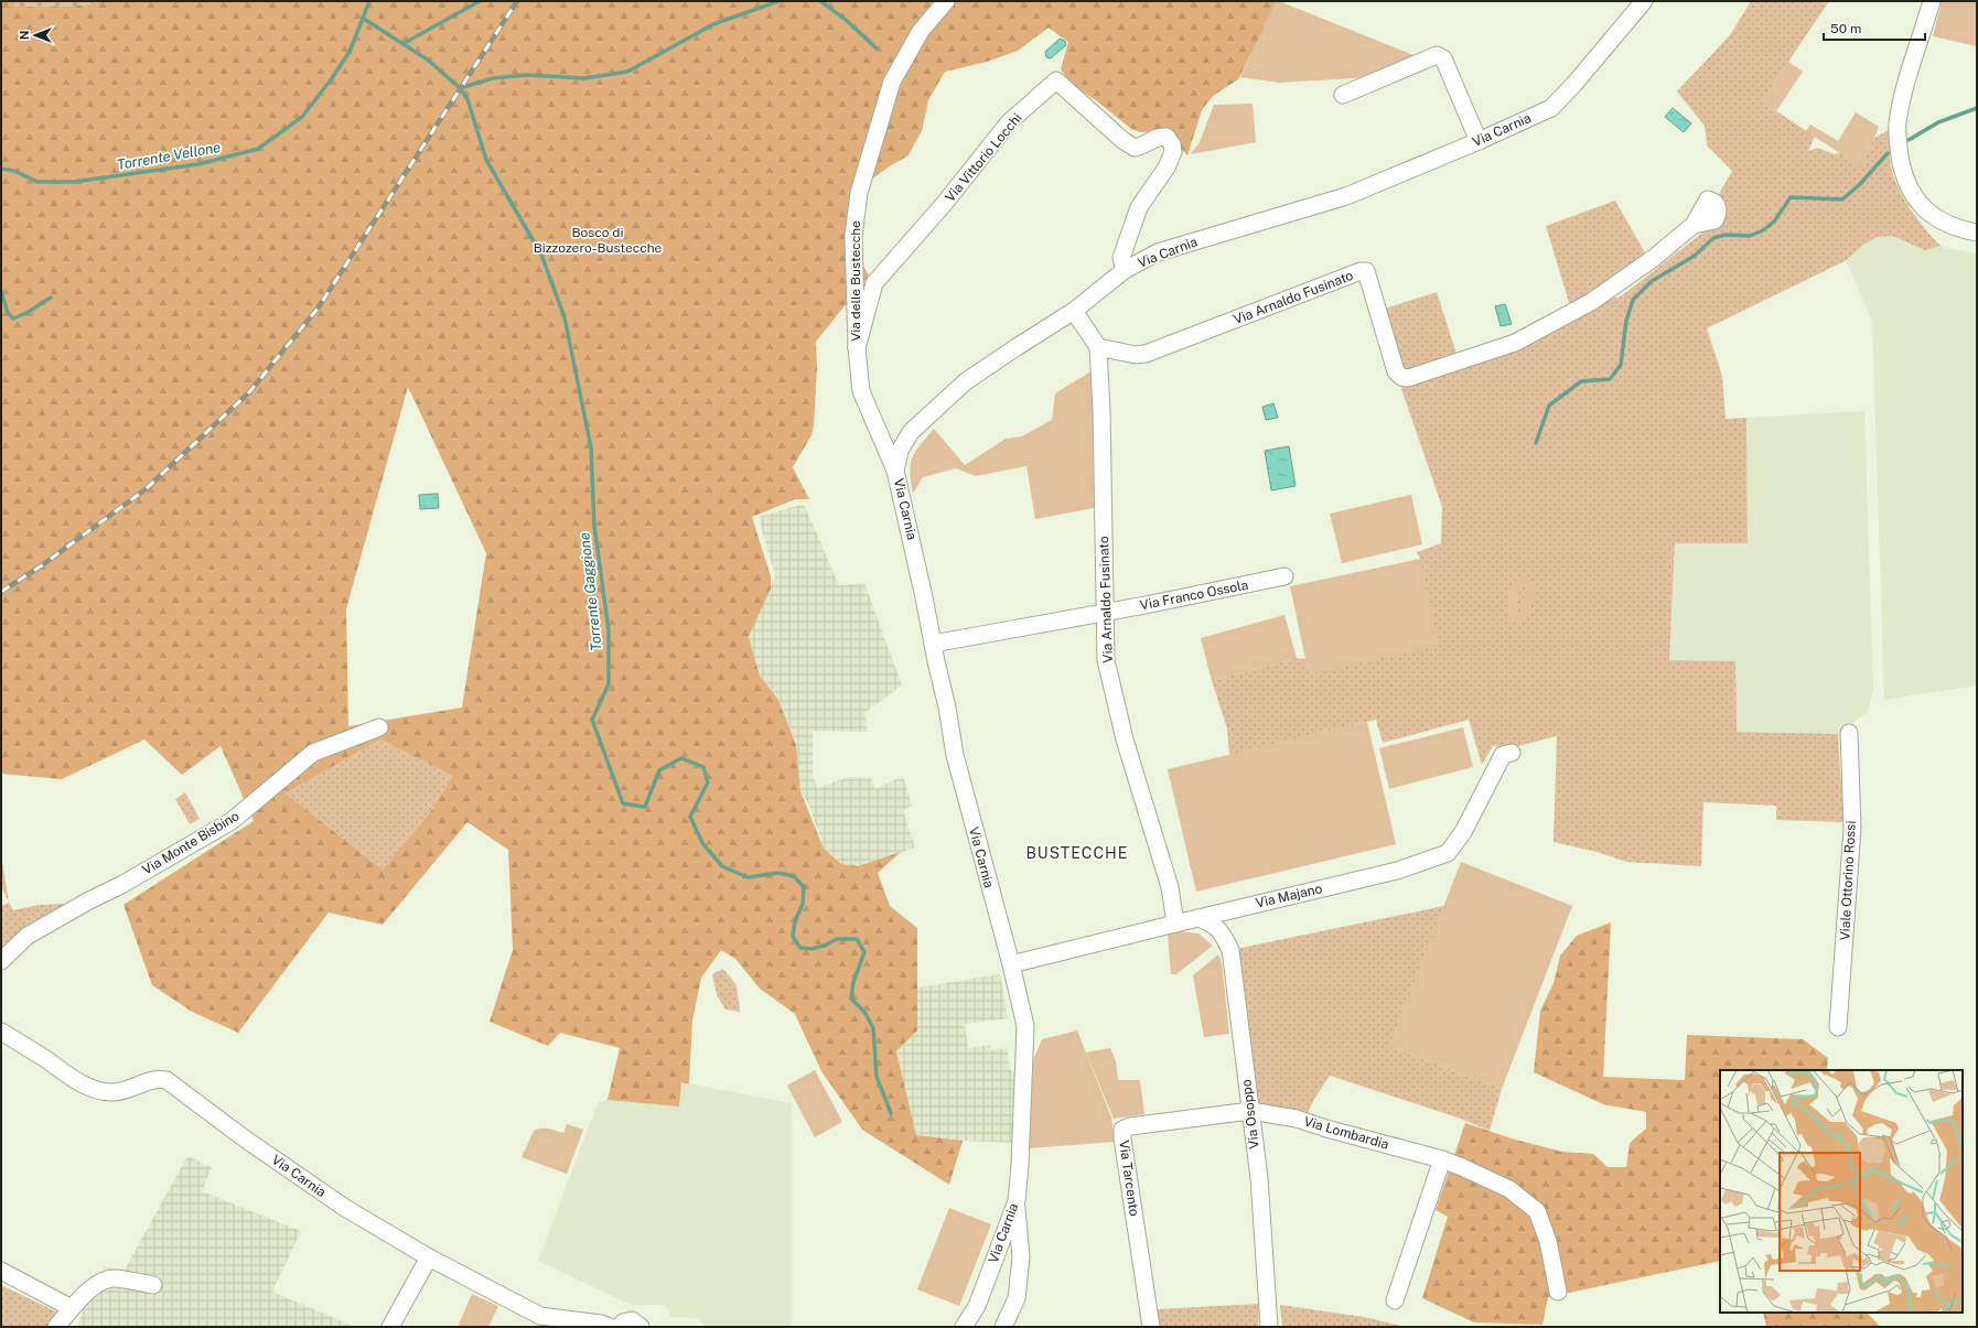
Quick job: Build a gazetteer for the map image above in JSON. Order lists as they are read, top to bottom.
{
  "streets": {
    "street": [
      "Via Carnia",
      "Via Vittorio Locchi",
      "Via delle Bustecche",
      "Via Arnaldo Fusinato",
      "Via Franco Ossola",
      "Via Monte Bisbino",
      "Viale Ottorino Rossi",
      "Via Majano",
      "Via Osoppo",
      "Via Lombardia",
      "Via Tarcento"
    ]
  },
  "crossings": [
    ["Via Carnia", "Via Vittorio Locchi"],
    ["Via Carnia", "Via delle Bustecche"],
    ["Via Carnia", "Via Franco Ossola"],
    ["Via Carnia", "Via Majano"],
    ["Via Vittorio Locchi", "Via delle Bustecche"],
    ["Via Arnaldo Fusinato", "Via Franco Ossola"],
    ["Via Arnaldo Fusinato", "Via Majano"],
    ["Via Majano", "Via Osoppo"],
    ["Via Osoppo", "Via Lombardia"],
    ["Via Osoppo", "Via Tarcento"],
    ["Via Lombardia", "Via Tarcento"]
  ],
  "districts": ["BUSTECCHE"],
  "water": ["Torrente Vellone", "Torrente Gaggione"],
  "parks": ["Bosco di Bizzozero-Bustecche"],
  "scale_bar": "50 m",
  "north": "left"
}
